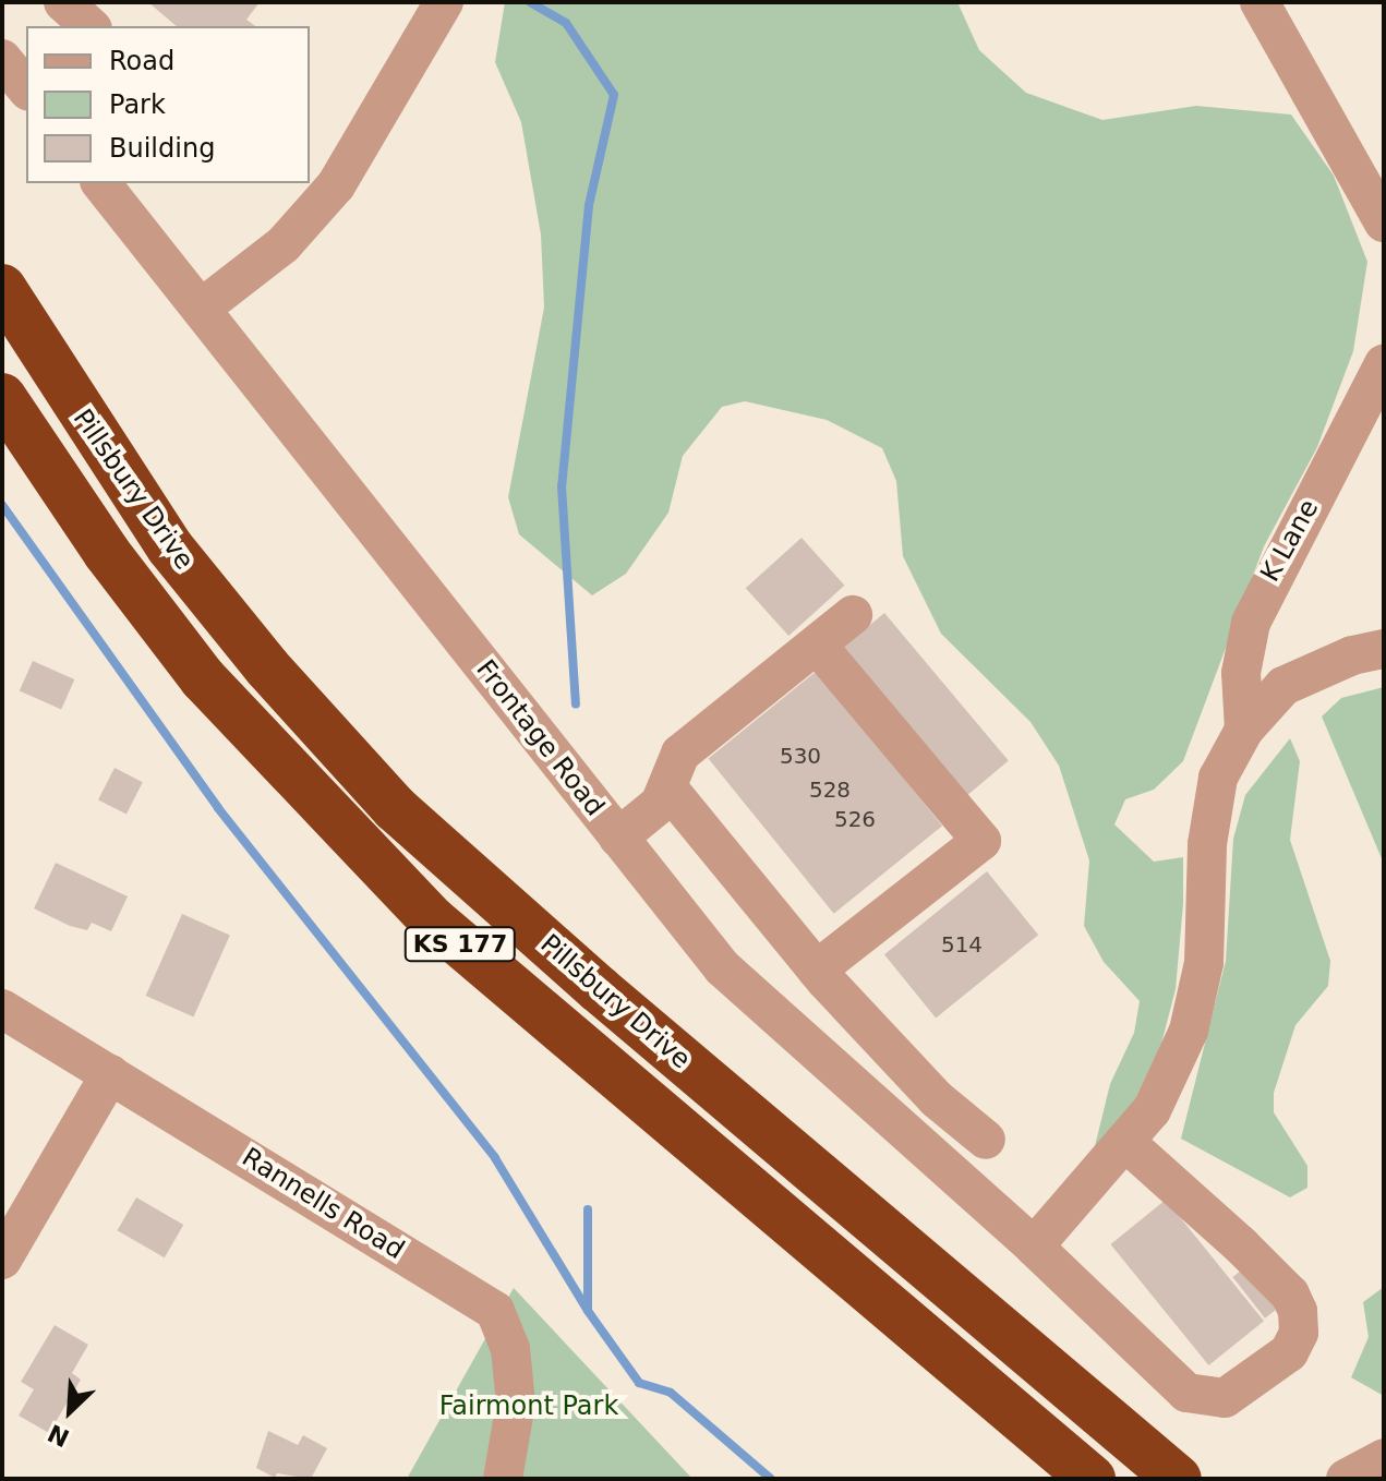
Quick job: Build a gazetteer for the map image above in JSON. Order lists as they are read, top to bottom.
{
  "streets": {
    "highway": ["Pillsbury Drive", "KS 177"],
    "street": ["K Lane", "Frontage Road", "Rannells Road"]
  },
  "parks": ["Fairmont Park"],
  "house_numbers": [
    "530",
    "528",
    "526",
    "514"
  ],
  "legend": ["Road", "Park", "Building"],
  "north": "bottom left"
}
